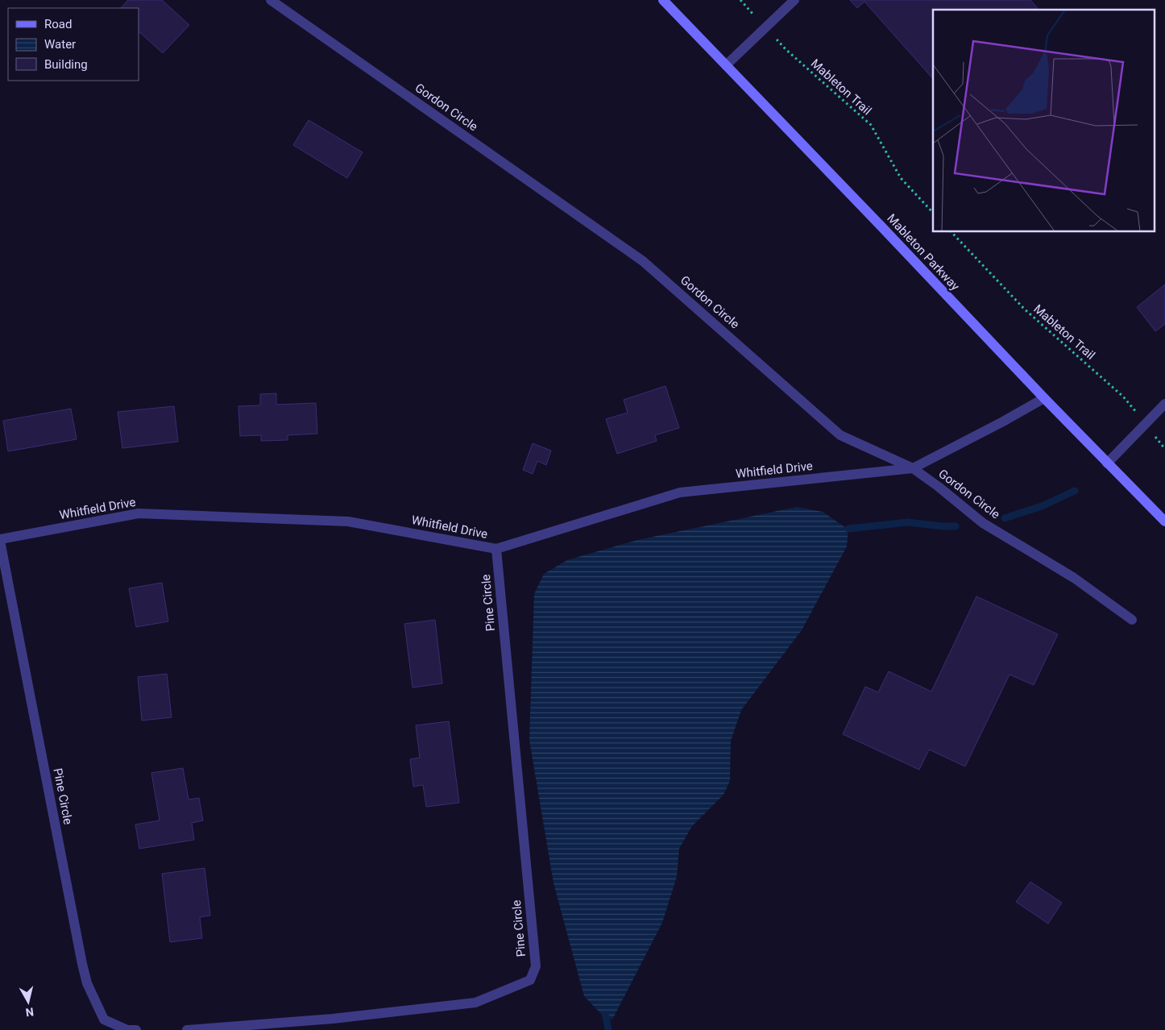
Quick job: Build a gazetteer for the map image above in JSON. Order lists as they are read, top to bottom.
{
  "streets": {
    "main road": ["Mableton Parkway"],
    "street": ["Gordon Circle", "Whitfield Drive", "Pine Circle"],
    "path": ["Mableton Trail"]
  },
  "crossings": [
    ["Gordon Circle", "Whitfield Drive"],
    ["Whitfield Drive", "Pine Circle"]
  ],
  "legend": ["Road", "Water", "Building"],
  "north": "bottom"
}
